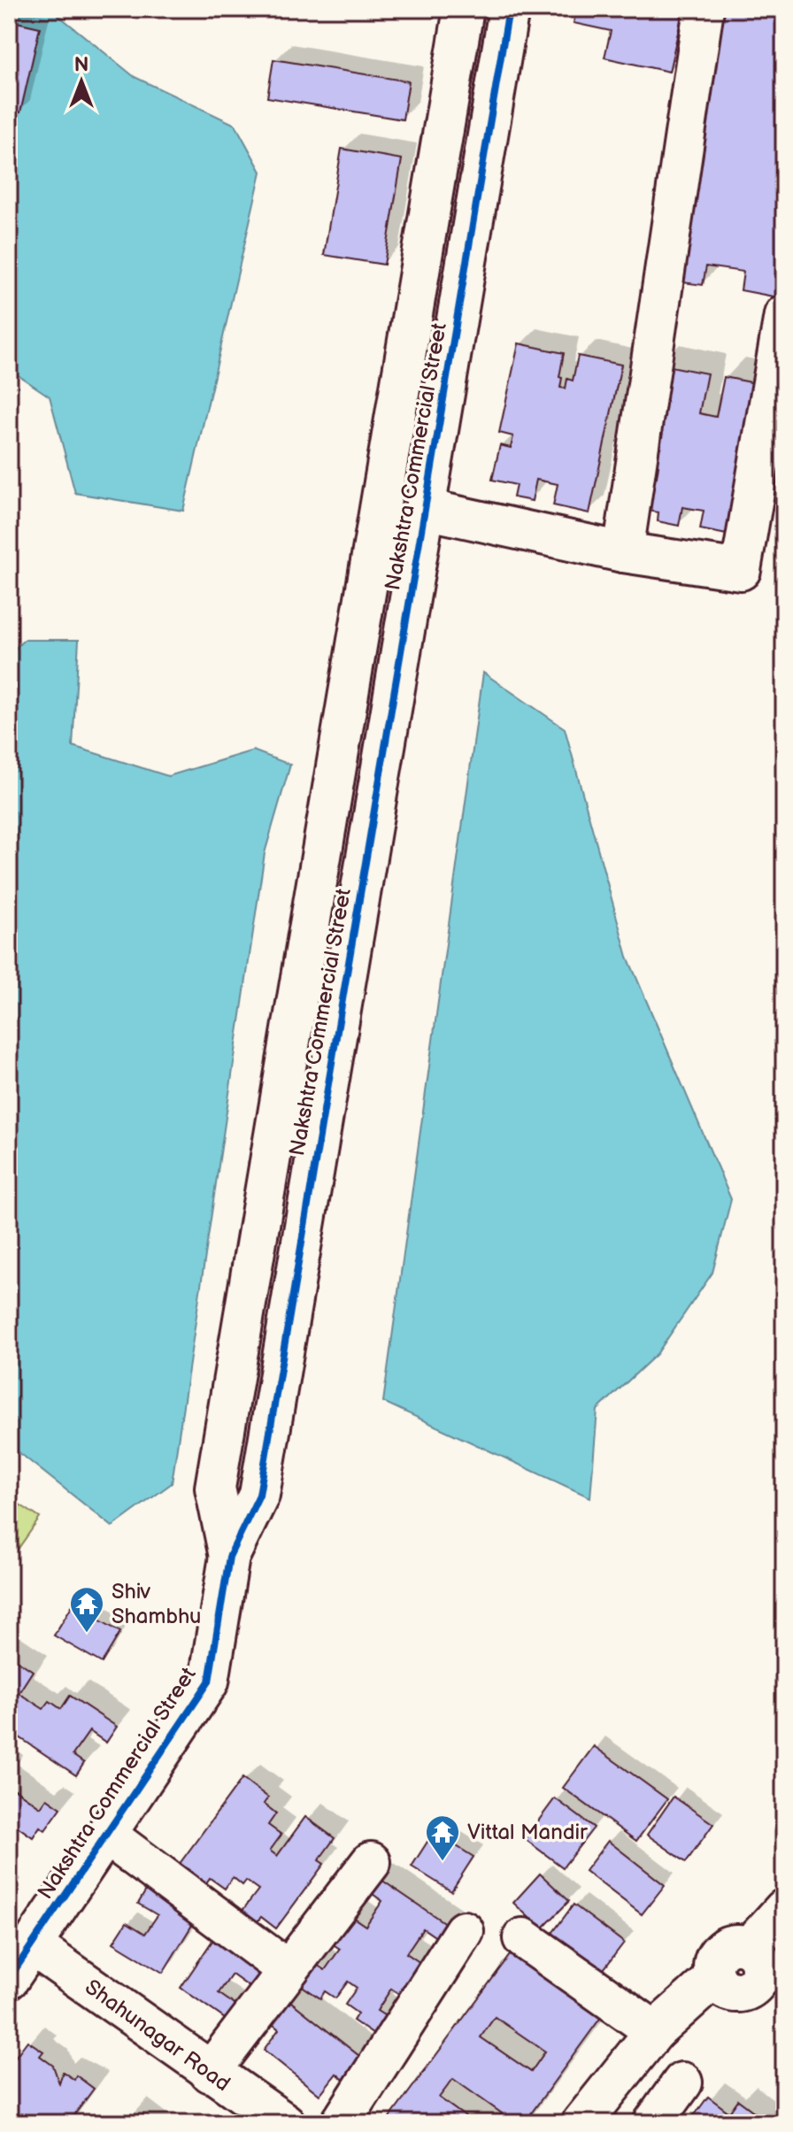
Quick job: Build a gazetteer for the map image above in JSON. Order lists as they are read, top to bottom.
{
  "streets": {
    "street": ["Nakshtra Commercial Street", "Shahunagar Road"]
  },
  "crossings": [
    ["Nakshtra Commercial Street", "Shahunagar Road"]
  ],
  "places": {
    "temple": ["Shiv Shambhu", "Vittal Mandir"]
  },
  "north": "top"
}
